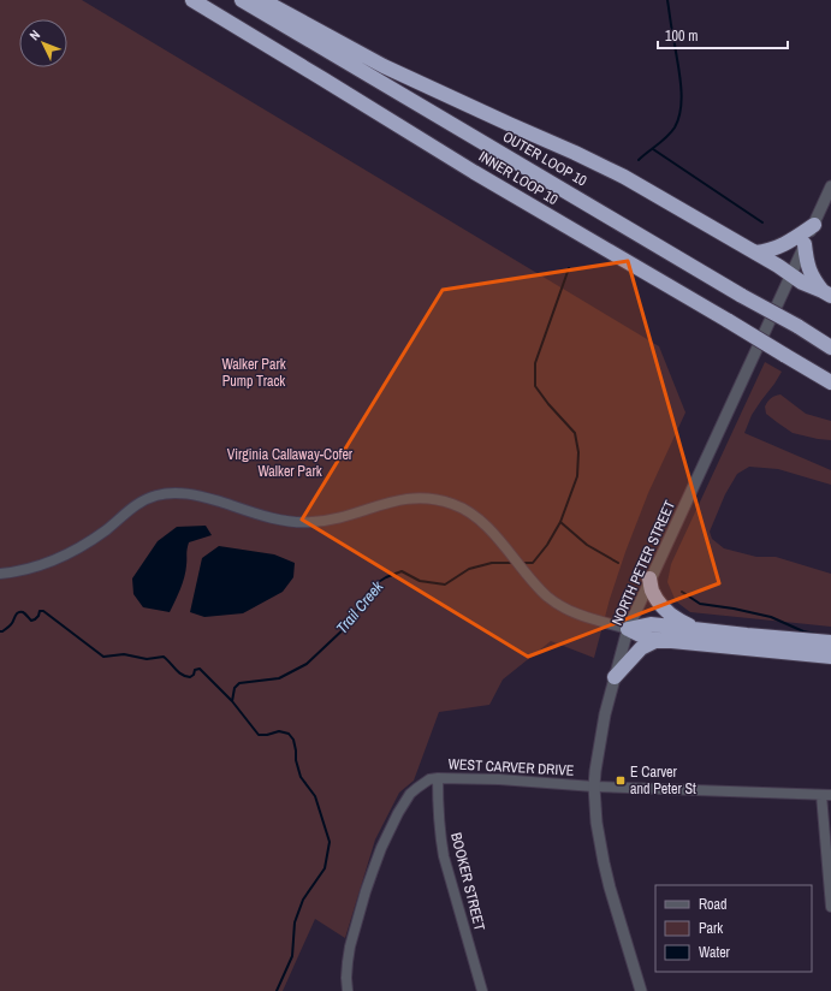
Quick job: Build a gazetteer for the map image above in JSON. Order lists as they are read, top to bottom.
{
  "streets": {
    "highway": ["OUTER LOOP 10", "INNER LOOP 10"],
    "street": ["NORTH PETER STREET", "WEST CARVER DRIVE", "BOOKER STREET"]
  },
  "crossings": [
    ["NORTH PETER STREET", "WEST CARVER DRIVE"],
    ["WEST CARVER DRIVE", "BOOKER STREET"]
  ],
  "water": ["Trail Creek"],
  "parks": ["Walker Park Pump Track", "Virginia Callaway-Cofer Walker Park"],
  "places": {
    "transit": ["E Carver and Peter St"]
  },
  "legend": ["Road", "Park", "Water"],
  "scale_bar": "100 m",
  "north": "top left"
}
